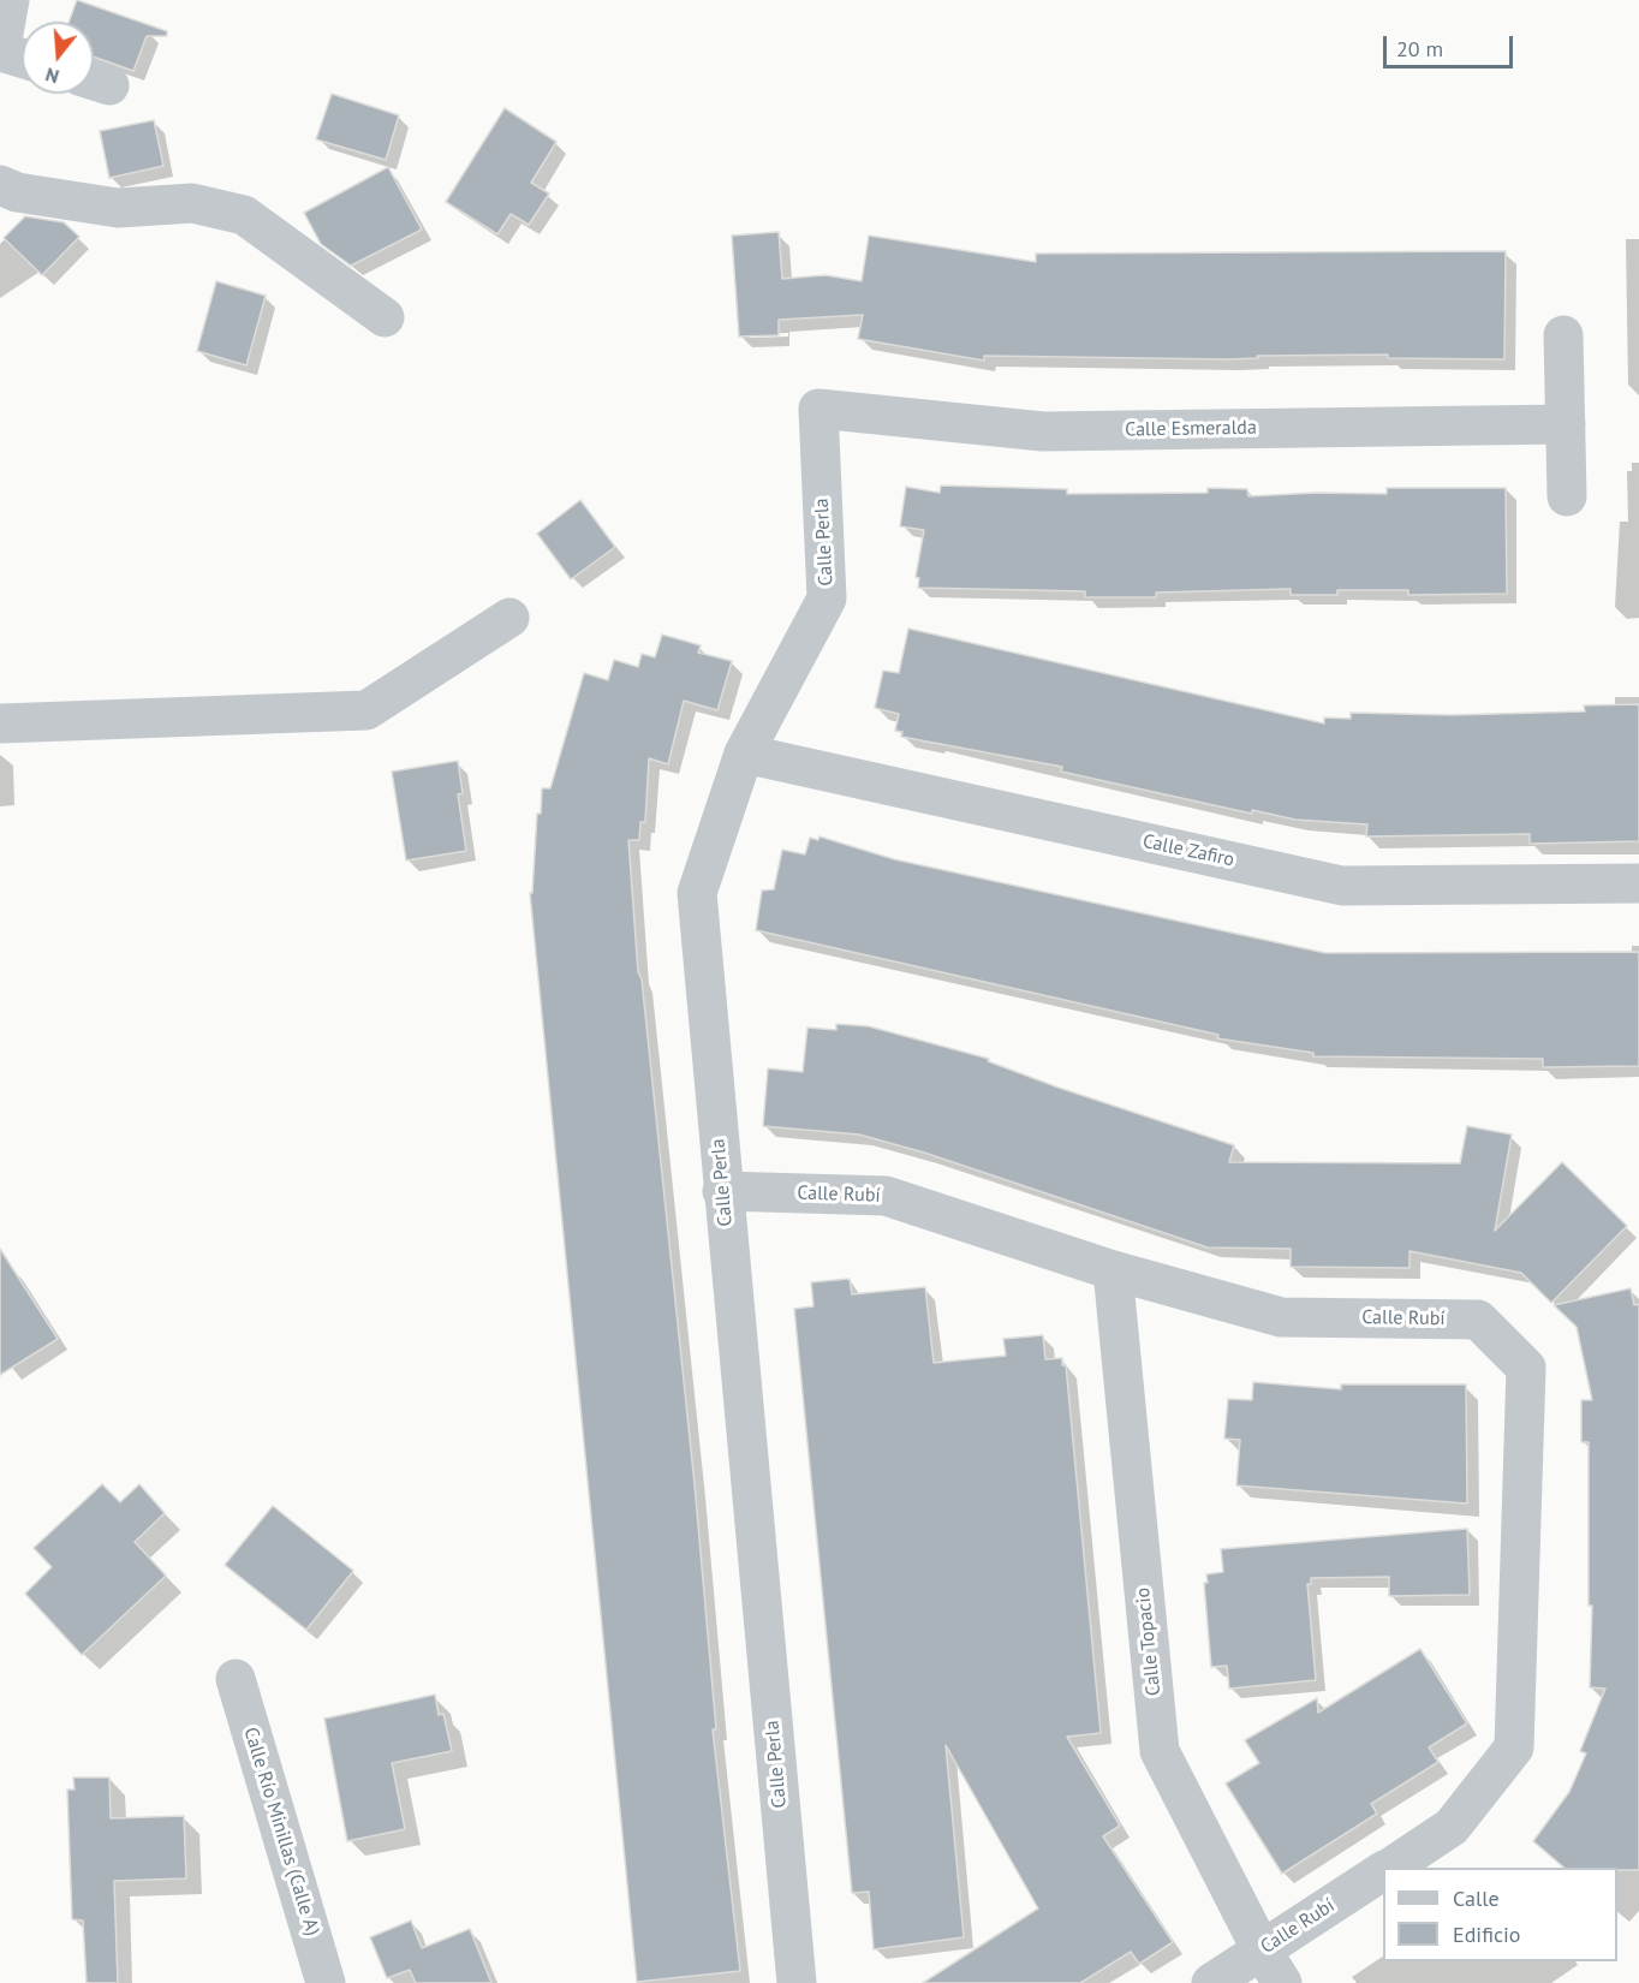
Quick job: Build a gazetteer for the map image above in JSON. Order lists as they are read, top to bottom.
{
  "streets": {
    "street": [
      "Calle Esmeralda",
      "Calle Perla",
      "Calle Zafiro",
      "Calle Rubí",
      "Calle Topacio",
      "Calle Río Minillas (Calle A)"
    ]
  },
  "crossings": [
    ["Calle Esmeralda", "Calle Perla"],
    ["Calle Perla", "Calle Zafiro"],
    ["Calle Perla", "Calle Rubí"],
    ["Calle Rubí", "Calle Topacio"]
  ],
  "legend": ["Calle", "Edificio"],
  "scale_bar": "20 m",
  "north": "bottom"
}
